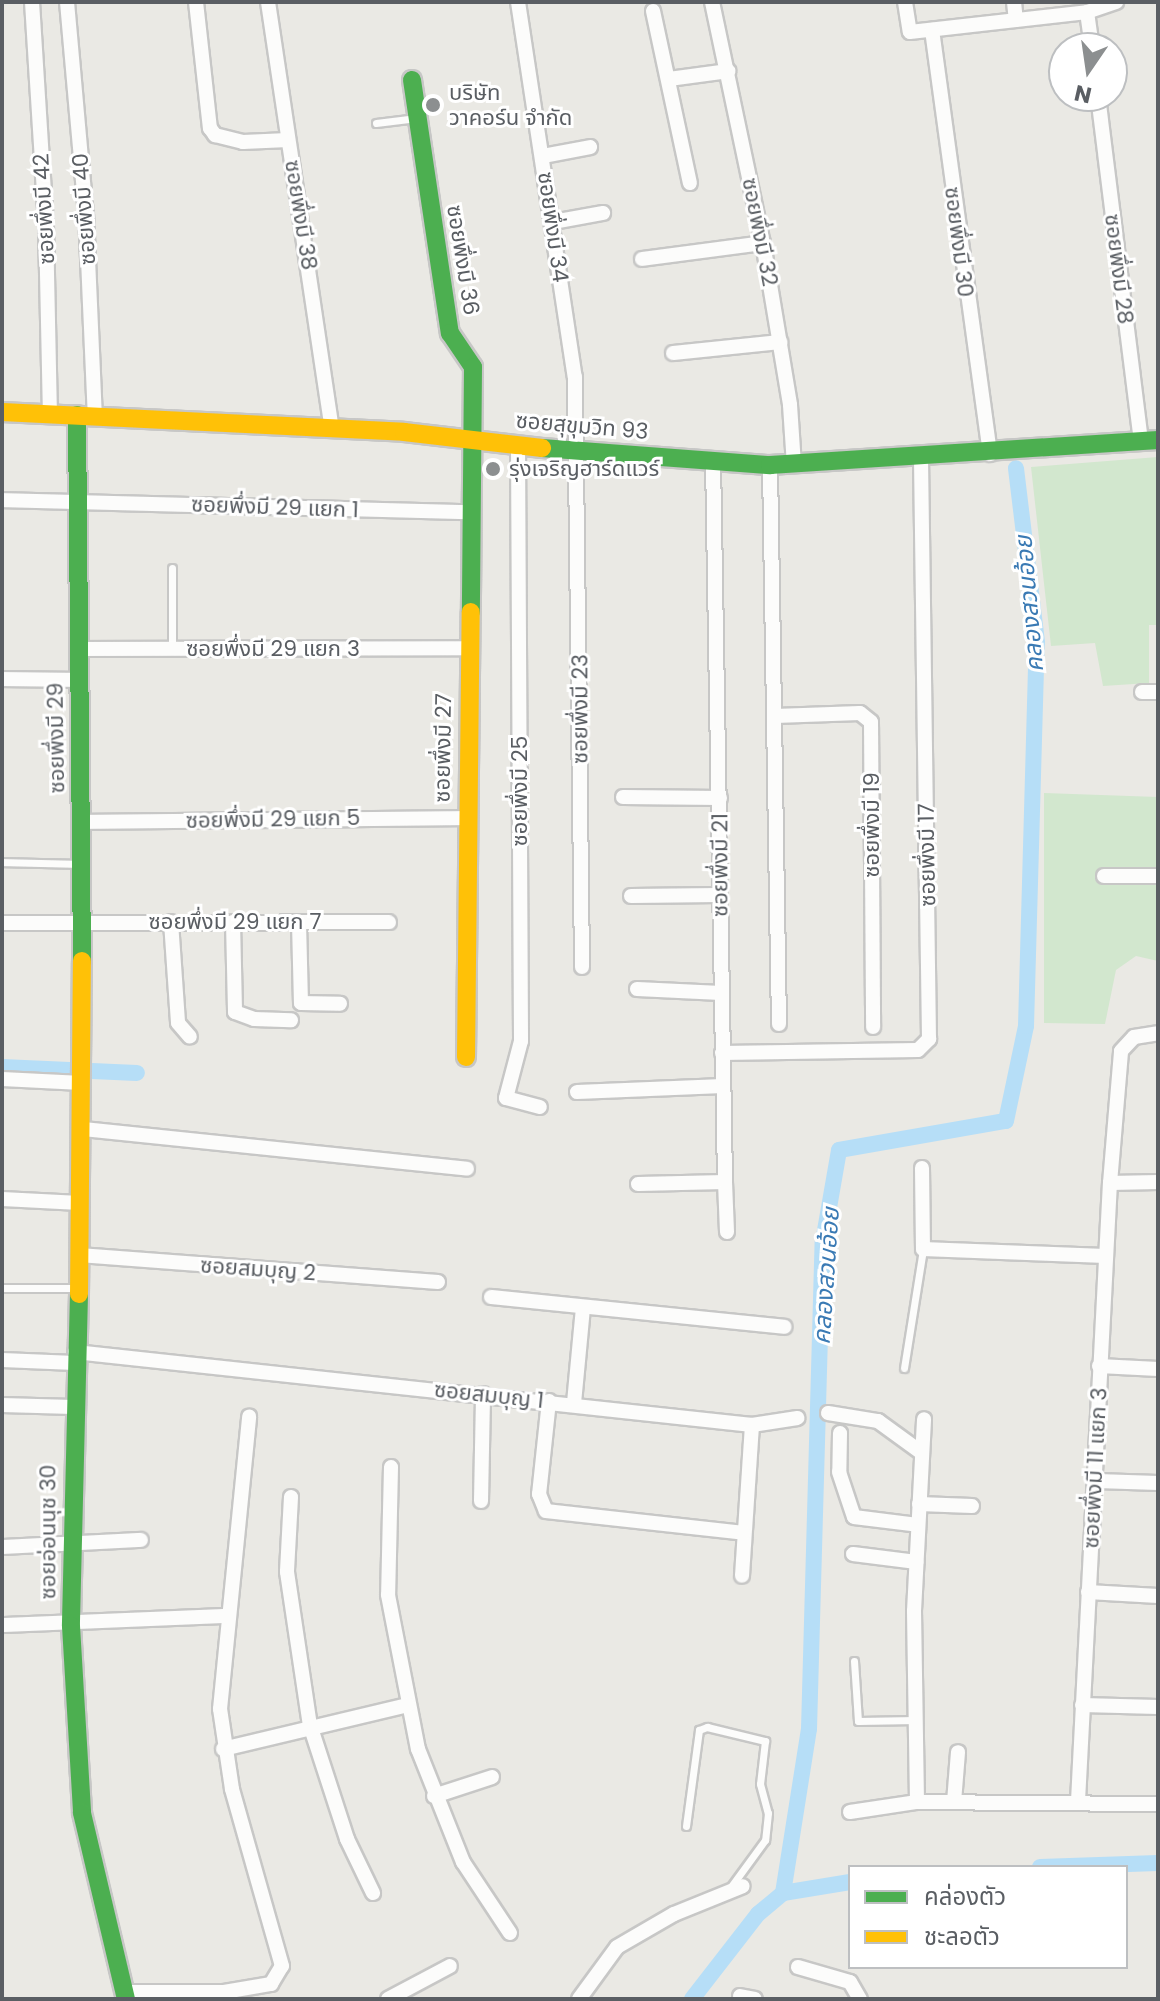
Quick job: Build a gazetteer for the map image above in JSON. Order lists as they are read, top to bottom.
{
  "streets": {
    "street": [
      "ซอยพึ่งมี 42",
      "ซอยพึ่งมี 40",
      "ซอยพึ่งมี 38",
      "ซอยพึ่งมี 34",
      "ซอยพึ่งมี 32",
      "ซอยพึ่งมี 30",
      "ซอยพึ่งมี 36",
      "ซอยพึ่งมี 28",
      "ซอยสุขุมวิท 93",
      "ซอยพึ่งมี 29 แยก 1",
      "ซอยพึ่งมี 29 แยก 3",
      "ซอยพึ่งมี 23",
      "ซอยพึ่งมี 29",
      "ซอยพึ่งมี 27",
      "ซอยพึ่งมี 25",
      "ซอยพึ่งมี 29 แยก 5",
      "ซอยพึ่งมี 19",
      "ซอยพึ่งมี 17",
      "ซอยพึ่งมี 21",
      "ซอยพึ่งมี 29 แยก 7",
      "ซอยสมบุญ 2",
      "ซอยสมบุญ 1",
      "ซอยพึ่งมี 11 แยก 3",
      "ซอยอ่อนนุช 30"
    ]
  },
  "crossings": [
    ["ซอยพึ่งมี 42", "ซอยสุขุมวิท 93"],
    ["ซอยพึ่งมี 40", "ซอยสุขุมวิท 93"],
    ["ซอยพึ่งมี 40", "ซอยพึ่งมี 29"],
    ["ซอยพึ่งมี 38", "ซอยสุขุมวิท 93"],
    ["ซอยพึ่งมี 34", "ซอยสุขุมวิท 93"],
    ["ซอยพึ่งมี 34", "ซอยพึ่งมี 23"],
    ["ซอยพึ่งมี 32", "ซอยสุขุมวิท 93"],
    ["ซอยพึ่งมี 30", "ซอยสุขุมวิท 93"],
    ["ซอยพึ่งมี 36", "ซอยสุขุมวิท 93"],
    ["ซอยพึ่งมี 36", "ซอยพึ่งมี 27"],
    ["ซอยพึ่งมี 28", "ซอยสุขุมวิท 93"],
    ["ซอยสุขุมวิท 93", "ซอยพึ่งมี 23"],
    ["ซอยสุขุมวิท 93", "ซอยพึ่งมี 29"],
    ["ซอยสุขุมวิท 93", "ซอยพึ่งมี 27"],
    ["ซอยสุขุมวิท 93", "ซอยพึ่งมี 25"],
    ["ซอยสุขุมวิท 93", "ซอยพึ่งมี 17"],
    ["ซอยสุขุมวิท 93", "ซอยพึ่งมี 21"],
    ["ซอยพึ่งมี 29 แยก 1", "ซอยพึ่งมี 29"],
    ["ซอยพึ่งมี 29 แยก 1", "ซอยพึ่งมี 27"],
    ["ซอยพึ่งมี 29 แยก 3", "ซอยพึ่งมี 29"],
    ["ซอยพึ่งมี 29 แยก 3", "ซอยพึ่งมี 27"],
    ["ซอยพึ่งมี 29", "ซอยพึ่งมี 29 แยก 5"],
    ["ซอยพึ่งมี 29", "ซอยพึ่งมี 29 แยก 7"],
    ["ซอยพึ่งมี 29", "ซอยอ่อนนุช 30"],
    ["ซอยพึ่งมี 27", "ซอยพึ่งมี 29 แยก 5"],
    ["ซอยพึ่งมี 17", "ซอยพึ่งมี 21"],
    ["ซอยสมบุญ 2", "ซอยอ่อนนุช 30"],
    ["ซอยสมบุญ 1", "ซอยอ่อนนุช 30"]
  ],
  "water": ["คลองสวนอ้อย"],
  "places": ["บริษัท วาคอร์น จำกัด", "รุ่งเจริญฮาร์ดแวร์"],
  "legend": ["คล่องตัว", "ชะลอตัว"],
  "north": "bottom"
}
